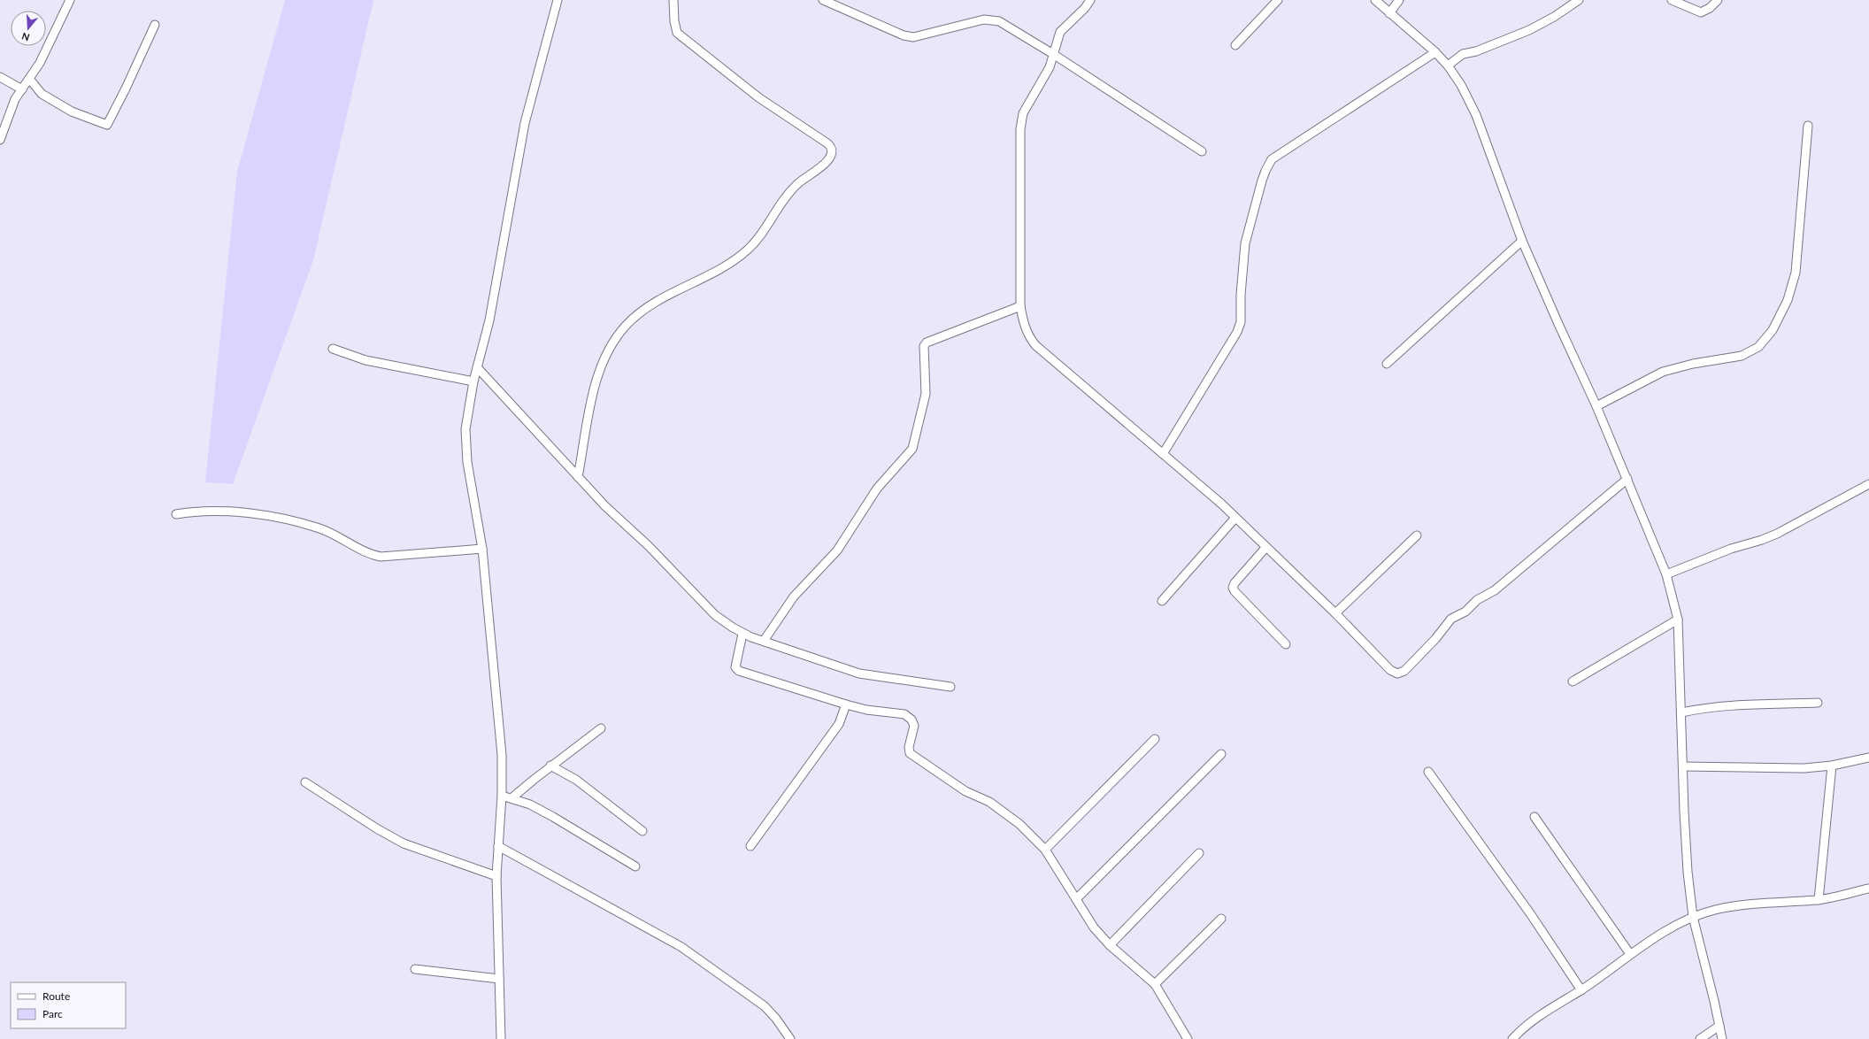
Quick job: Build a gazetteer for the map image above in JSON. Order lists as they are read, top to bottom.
{
  "legend": ["Route", "Parc"],
  "north": "bottom"
}
